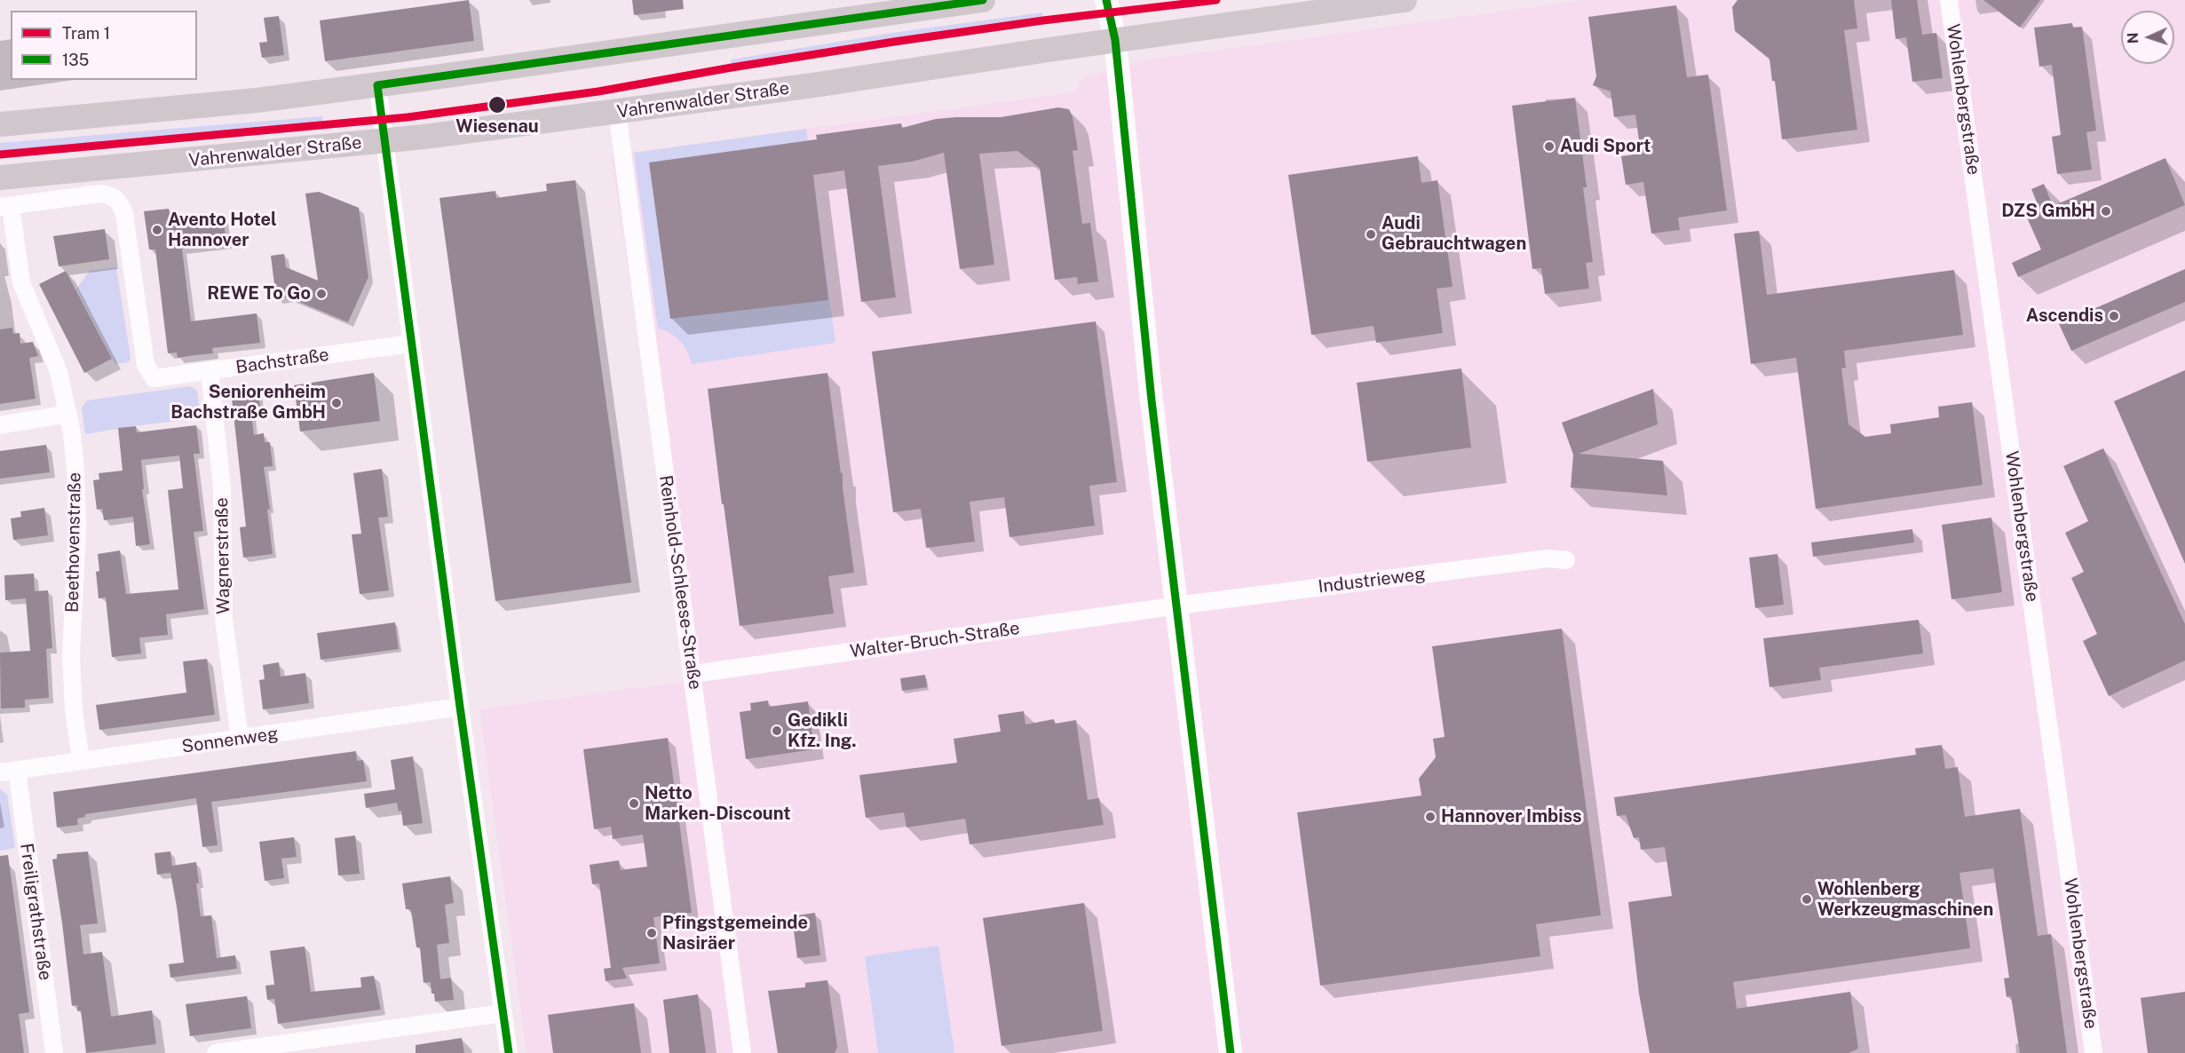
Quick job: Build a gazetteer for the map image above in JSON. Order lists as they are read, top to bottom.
{
  "streets": {
    "main road": ["Vahrenwalder Straße"],
    "street": [
      "Wohlenbergstraße",
      "Bachstraße",
      "Beethovenstraße",
      "Wagnerstraße",
      "Industrieweg",
      "Reinhold-Schleese-Straße",
      "Walter-Bruch-Straße",
      "Sonnenweg",
      "Freiligrathstraße"
    ]
  },
  "crossings": [
    ["Vahrenwalder Straße", "Reinhold-Schleese-Straße"],
    ["Bachstraße", "Beethovenstraße"],
    ["Bachstraße", "Wagnerstraße"],
    ["Beethovenstraße", "Sonnenweg"],
    ["Wagnerstraße", "Sonnenweg"],
    ["Industrieweg", "Walter-Bruch-Straße"],
    ["Reinhold-Schleese-Straße", "Walter-Bruch-Straße"],
    ["Sonnenweg", "Freiligrathstraße"]
  ],
  "places": [
    "Wiesenau",
    "Audi Sport",
    "DZS GmbH",
    "Avento Hotel Hannover",
    "Audi Gebrauchtwagen",
    "REWE To Go",
    "Ascendis",
    "Seniorenheim Bachstraße GmbH",
    "Gedikli Kfz. Ing.",
    "Netto Marken-Discount",
    "Hannover Imbiss",
    "Wohlenberg Werkzeugmaschinen",
    "Pfingstgemeinde Nasiräer"
  ],
  "lines": ["tram line 1", "transit line 135"],
  "legend": ["Tram 1", "135"],
  "north": "left"
}
